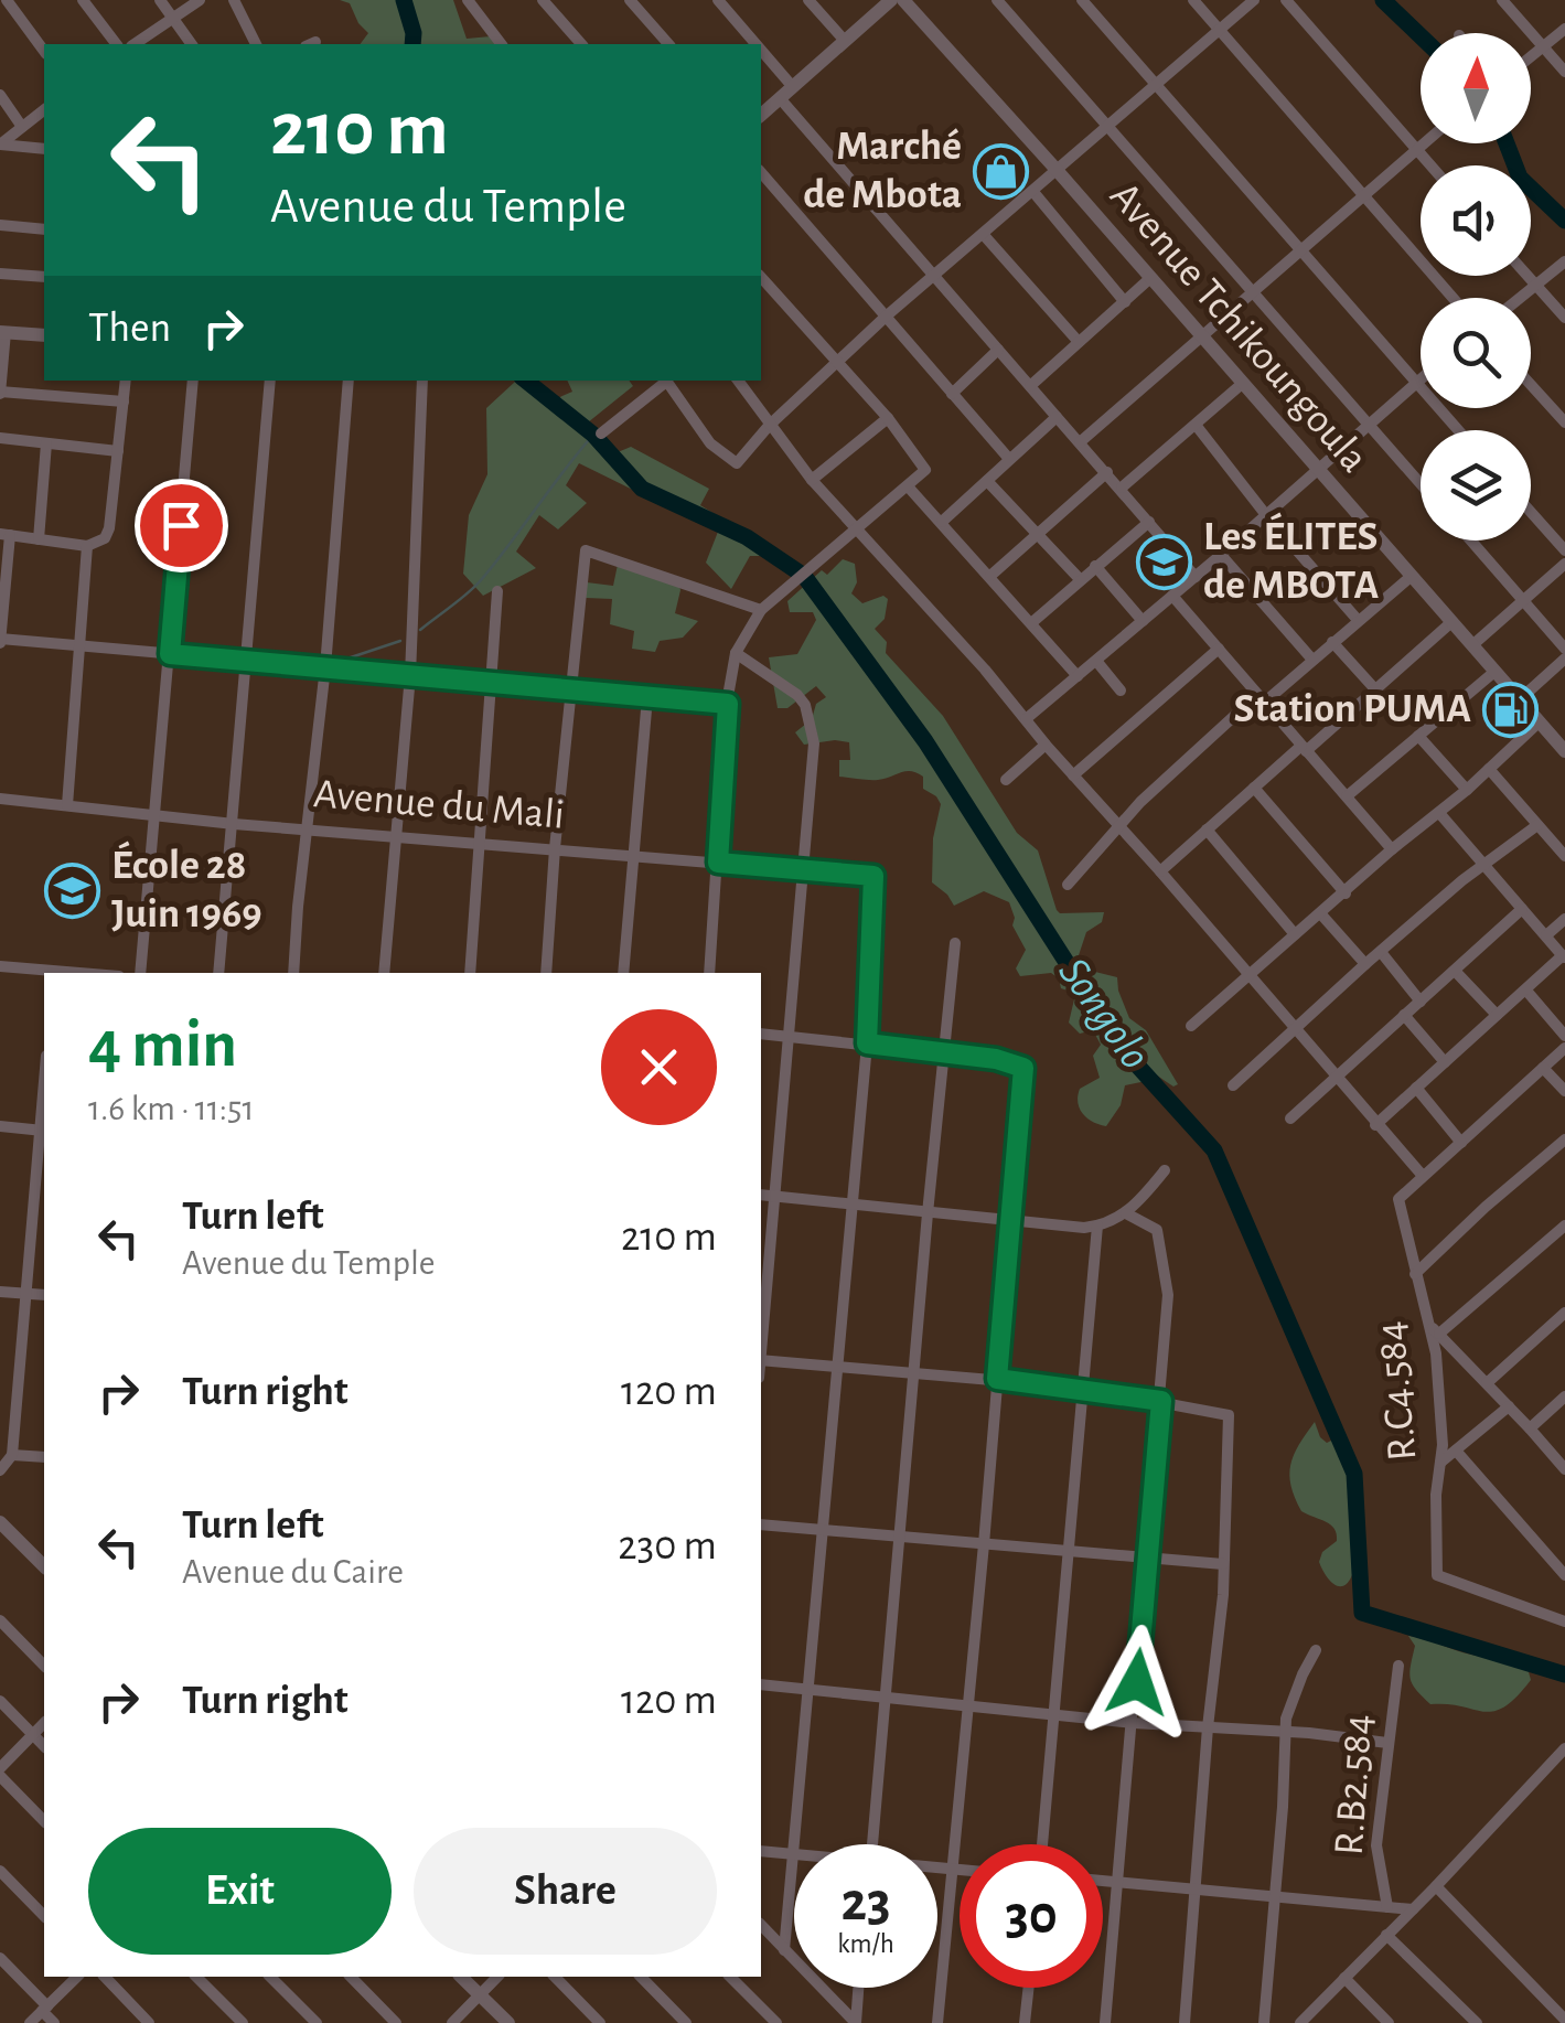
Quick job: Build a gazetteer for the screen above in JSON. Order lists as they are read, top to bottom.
{
  "streets": {
    "street": [
      "Avenue Tchikoungoula",
      "Avenue du Mali",
      "R.C4.584",
      "R.B2.584"
    ]
  },
  "water": ["Songolo"],
  "places": {
    "shop": ["Marché de Mbota"],
    "school or university": ["Les ÉLITES de MBOTA", "École 28 Juin 1969"],
    "fuel station": ["Station PUMA"]
  },
  "north": "top",
  "page": {
    "turn": ["210 m", "Avenue du Temple"],
    "then": "Then",
    "heading": ["4 min", "1.6 km · 11:51"],
    "list": [
      {
        "name": "Turn left",
        "note": "Avenue du Temple",
        "value": "210 m"
      },
      {
        "name": "Turn right",
        "value": "120 m"
      },
      {
        "name": "Turn left",
        "note": "Avenue du Caire",
        "value": "230 m"
      },
      {
        "name": "Turn right",
        "value": "120 m"
      }
    ],
    "buttons": ["Exit", "Share"],
    "speed": "23 km/h",
    "limit": "30"
  }
}
